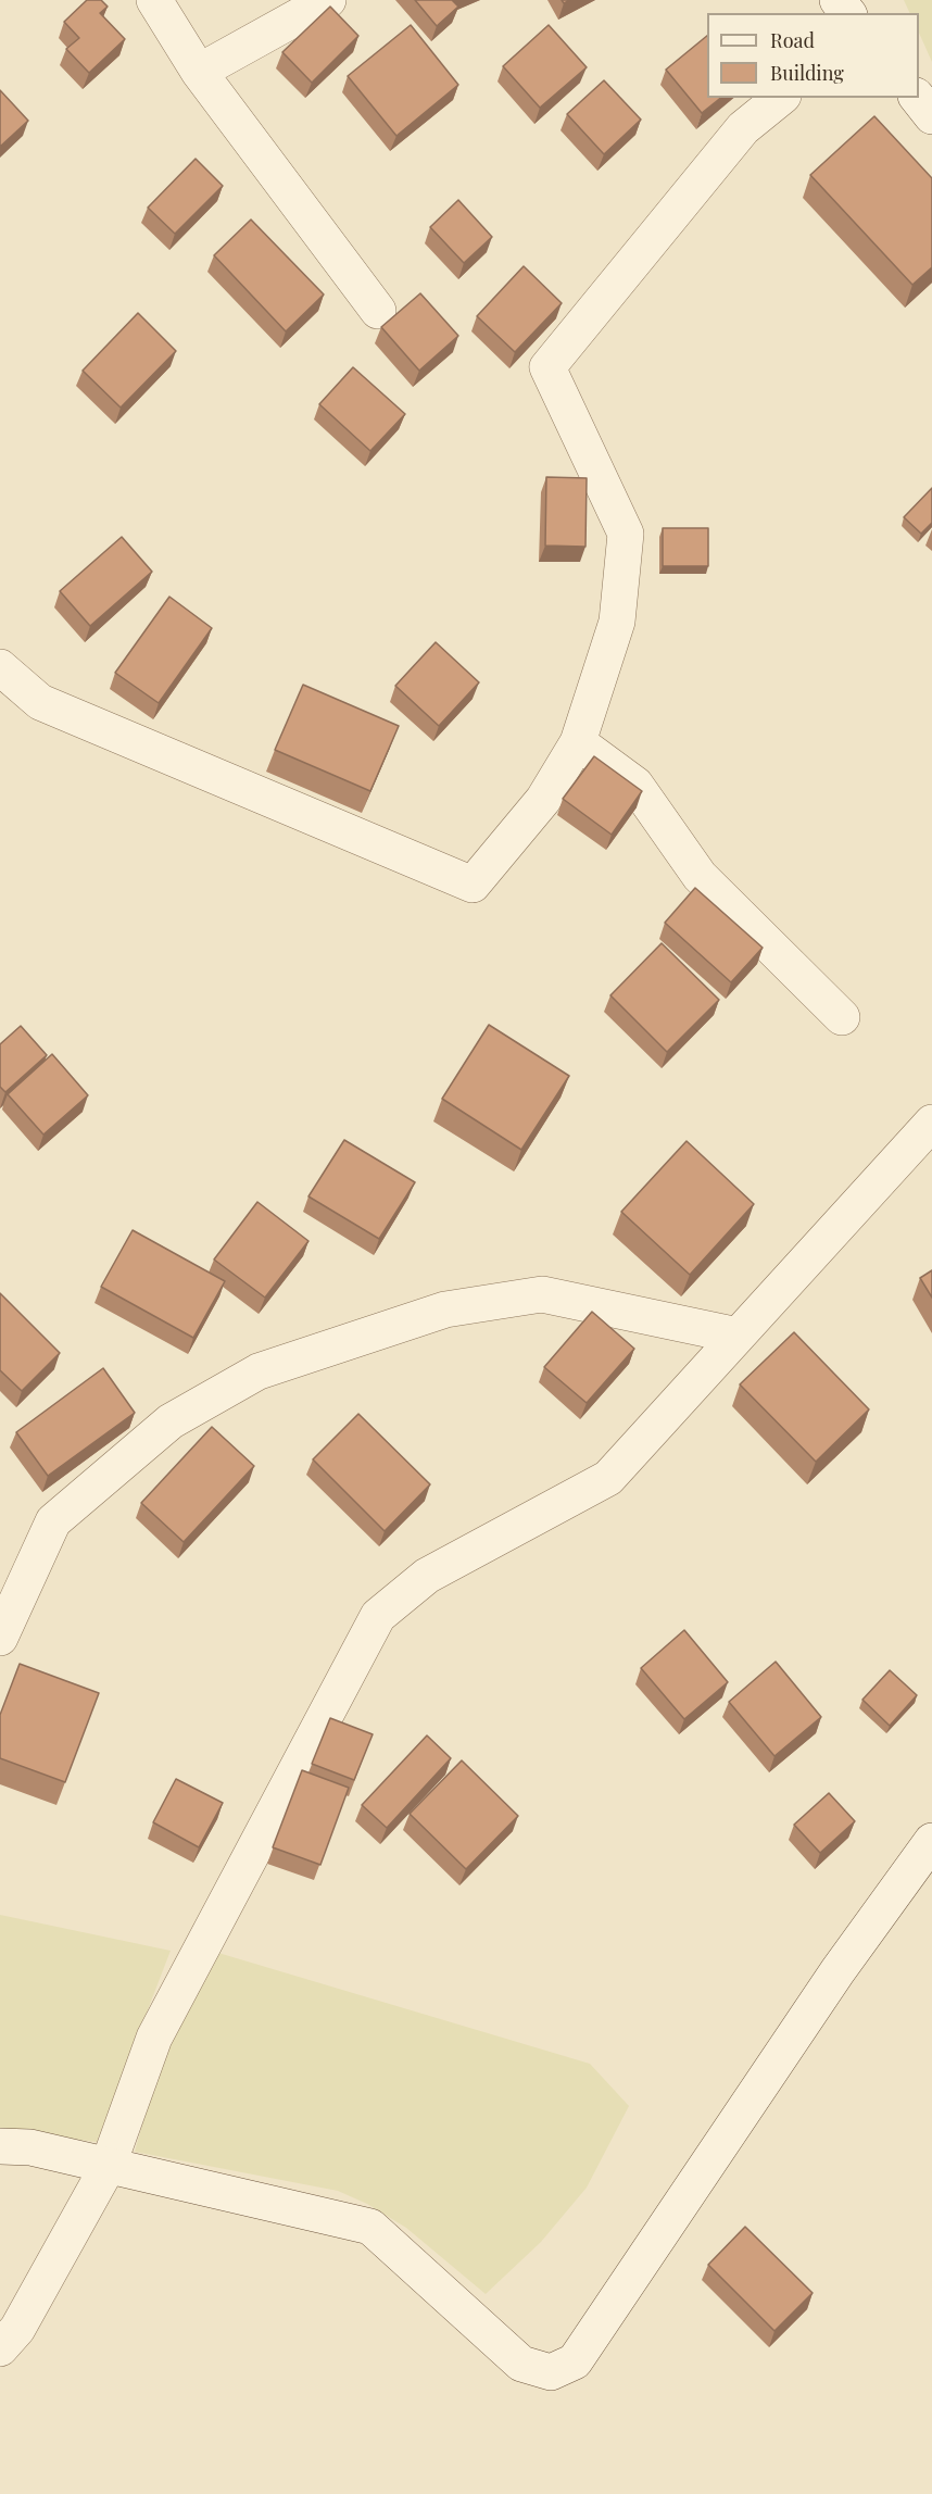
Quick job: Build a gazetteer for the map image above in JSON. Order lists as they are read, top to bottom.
{
  "legend": ["Road", "Building"]
}
